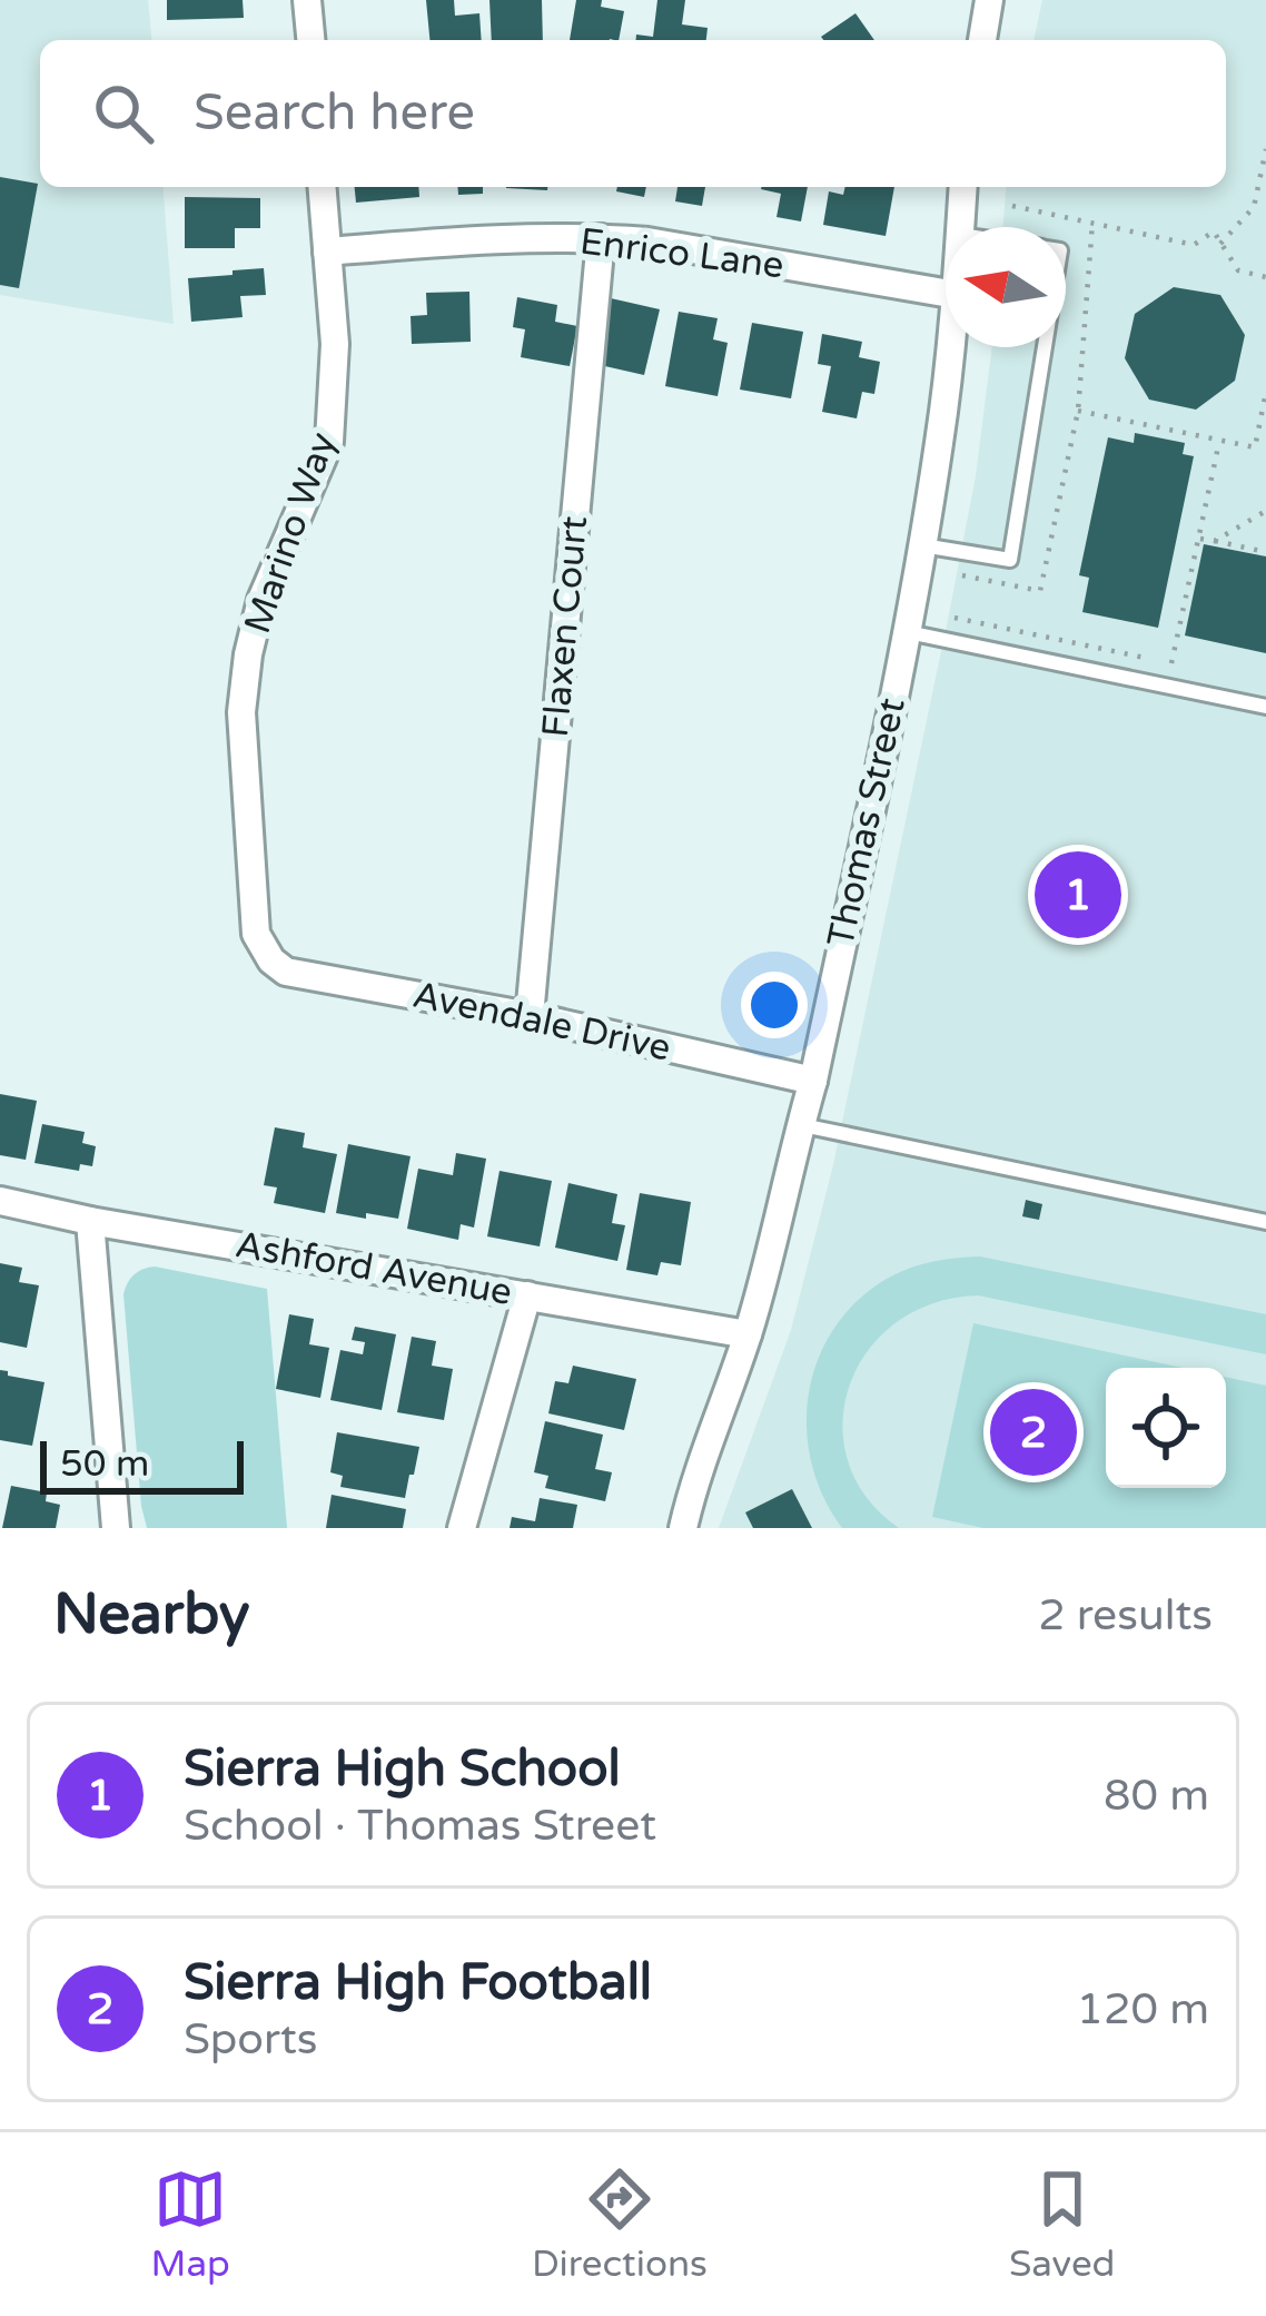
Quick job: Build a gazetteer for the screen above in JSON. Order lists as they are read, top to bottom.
{
  "streets": {
    "street": [
      "Enrico Lane",
      "Marino Way",
      "Flaxen Court",
      "Thomas Street",
      "Avendale Drive",
      "Ashford Avenue"
    ]
  },
  "crossings": [
    ["Enrico Lane", "Marino Way"],
    ["Enrico Lane", "Flaxen Court"],
    ["Marino Way", "Avendale Drive"],
    ["Flaxen Court", "Avendale Drive"],
    ["Thomas Street", "Avendale Drive"],
    ["Thomas Street", "Ashford Avenue"]
  ],
  "scale_bar": "50 m",
  "north": "left",
  "page": {
    "search": "Search here",
    "pins": ["1", "2"],
    "scale": "50 m",
    "heading": ["Nearby", "2 results"],
    "list": [
      {
        "mark": "1",
        "name": "Sierra High School",
        "note": "School · Thomas Street",
        "value": "80 m"
      },
      {
        "mark": "2",
        "name": "Sierra High Football",
        "note": "Sports",
        "value": "120 m"
      }
    ],
    "nav": ["Map", "Directions", "Saved"]
  }
}
